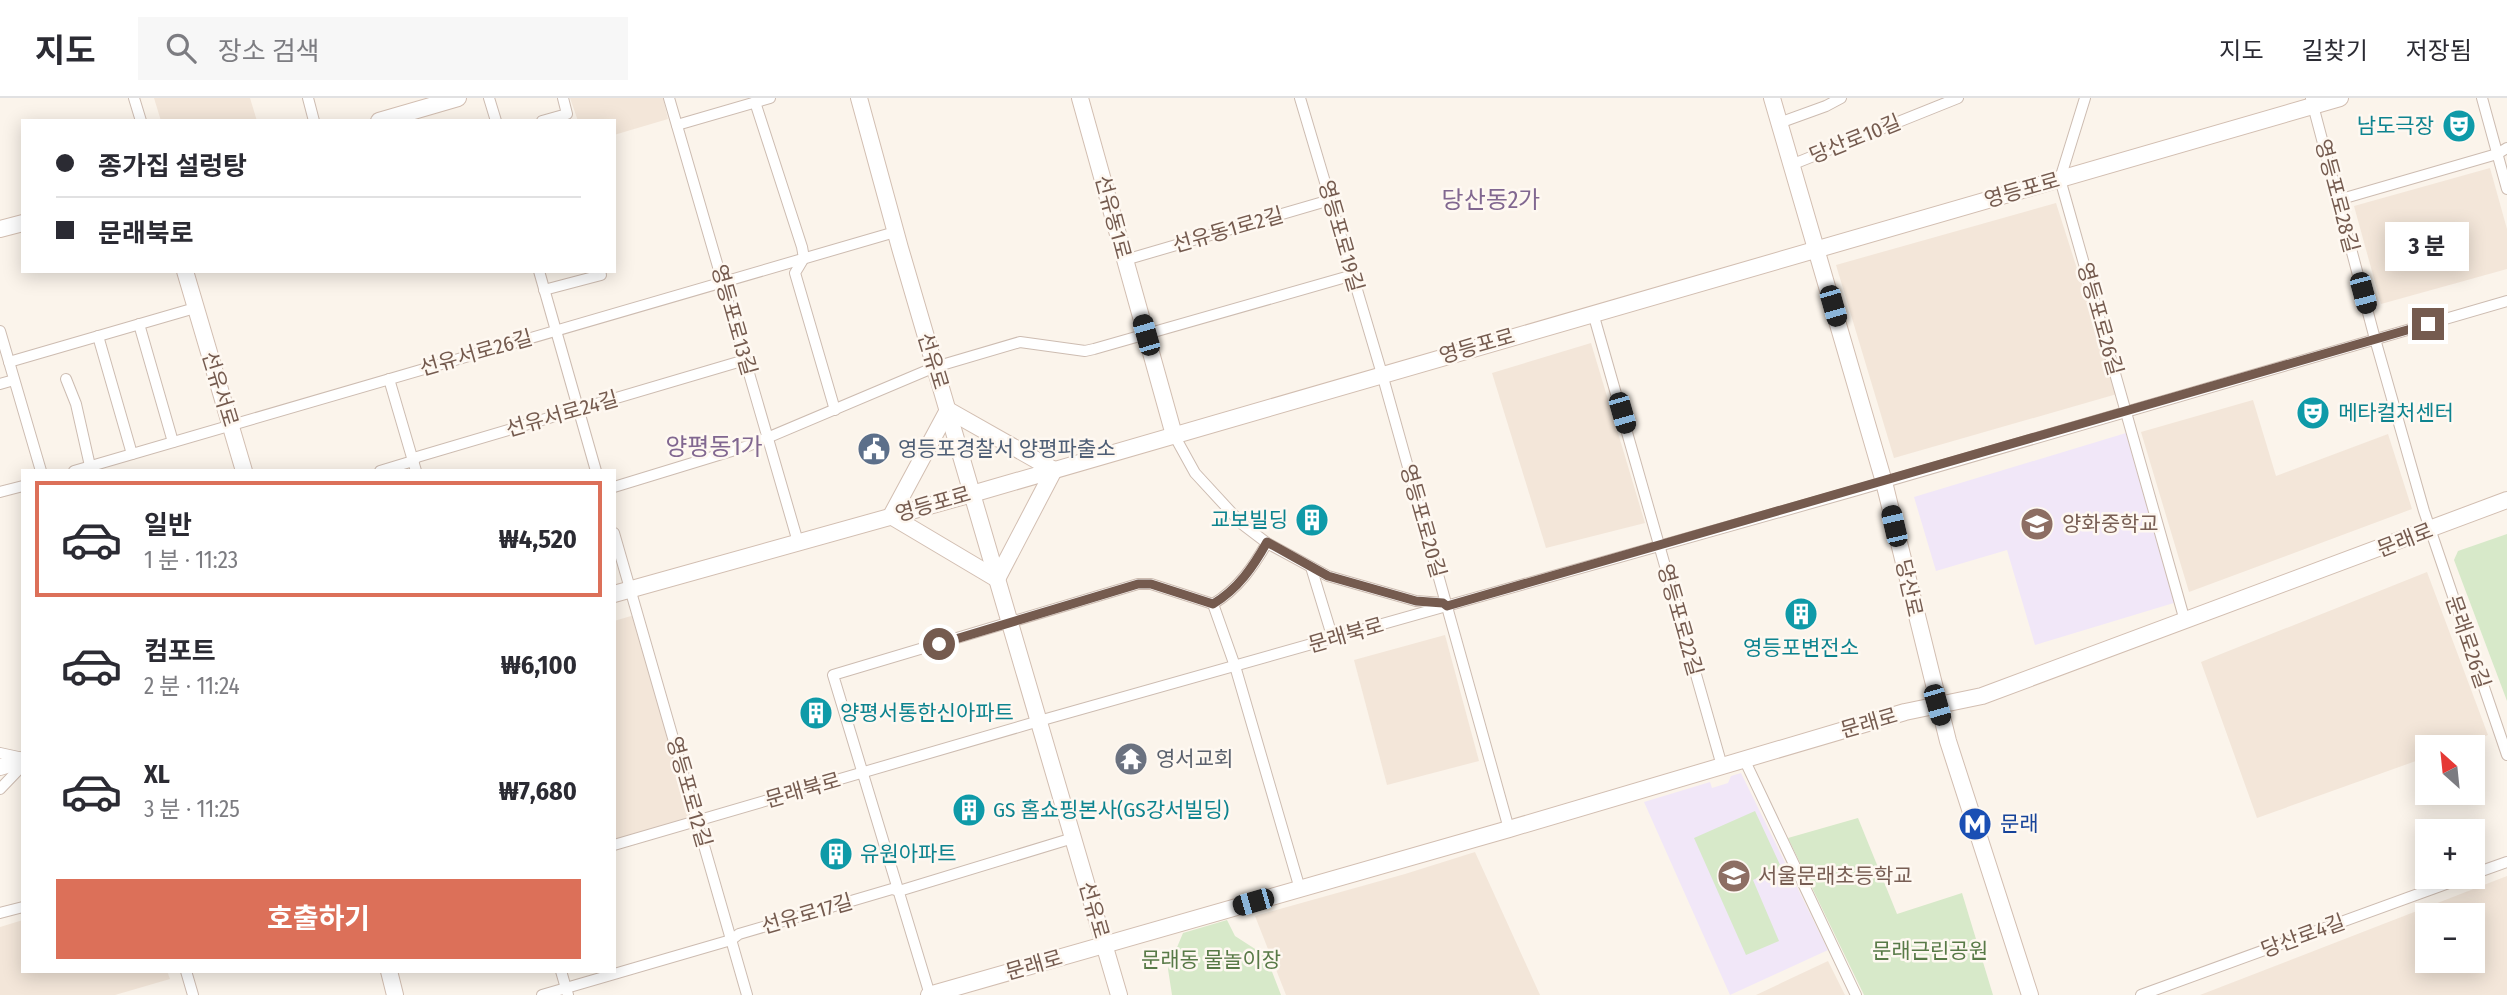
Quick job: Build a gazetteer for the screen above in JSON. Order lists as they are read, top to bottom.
{
  "streets": {
    "main road": [
      "영등포로",
      "선유동1로",
      "선유로",
      "선유서로",
      "문래로",
      "당산로"
    ],
    "street": [
      "당산로10길",
      "영등포로28길",
      "선유동1로2길",
      "영등포로19길",
      "영등포로26길",
      "영등포로13길",
      "선유서로26길",
      "선유서로24길",
      "영등포로20길",
      "영등포로22길",
      "문래북로",
      "문래로26길",
      "영등포로12길",
      "선유로17길",
      "당산로4길"
    ]
  },
  "crossings": [
    ["당산로10길", "당산로"],
    ["영등포로", "영등포로28길"],
    ["영등포로", "선유동1로"],
    ["영등포로", "영등포로19길"],
    ["영등포로", "영등포로26길"],
    ["영등포로", "영등포로13길"],
    ["영등포로", "선유로"],
    ["영등포로", "영등포로20길"],
    ["영등포로", "당산로"],
    ["영등포로", "영등포로22길"],
    ["영등포로", "영등포로12길"],
    ["영등포로28길", "문래로"],
    ["영등포로28길", "문래북로"],
    ["영등포로28길", "문래로26길"],
    ["선유동1로", "선유동1로2길"],
    ["선유동1로2길", "영등포로19길"],
    ["영등포로19길", "영등포로20길"],
    ["영등포로26길", "문래로"],
    ["영등포로26길", "문래북로"],
    ["영등포로13길", "선유서로26길"],
    ["영등포로13길", "선유서로24길"],
    ["선유서로26길", "선유로"],
    ["선유서로26길", "선유서로"],
    ["선유로", "문래로"],
    ["선유로", "문래북로"],
    ["선유로", "선유로17길"],
    ["영등포로20길", "문래로"],
    ["영등포로20길", "문래북로"],
    ["문래로", "당산로"],
    ["문래로", "영등포로22길"],
    ["문래로", "문래북로"],
    ["문래로", "문래로26길"],
    ["문래로", "선유로17길"],
    ["당산로", "문래북로"],
    ["영등포로22길", "문래북로"],
    ["문래북로", "영등포로12길"],
    ["영등포로12길", "선유로17길"]
  ],
  "districts": ["당산동2가", "양평동1가"],
  "parks": ["문래근린공원", "문래동 물놀이장"],
  "places": {
    "theatre": ["남도극장", "메타컬처센터"],
    "public building": ["영등포경찰서 양평파출소"],
    "building": [
      "교보빌딩",
      "영등포변전소",
      "양평서통한신아파트",
      "GS 홈쇼핑본사(GS강서빌딩)",
      "유원아파트"
    ],
    "school or university": ["양화중학교", "서울문래초등학교"],
    "temple": ["영서교회"],
    "metro station": ["문래"]
  },
  "north": "top left",
  "page": {
    "header": "지도",
    "search": "장소 검색",
    "nav": ["지도", "길찾기", "저장됨"],
    "banner": ["종가집 설렁탕", "문래북로"],
    "bubble": "3 분",
    "list": [
      {
        "name": "일반",
        "note": "1 분 · 11:23",
        "value": "₩4,520"
      },
      {
        "name": "컴포트",
        "note": "2 분 · 11:24",
        "value": "₩6,100"
      },
      {
        "name": "XL",
        "note": "3 분 · 11:25",
        "value": "₩7,680"
      }
    ],
    "map_buttons": ["+", "−"],
    "buttons": "호출하기"
  }
}
